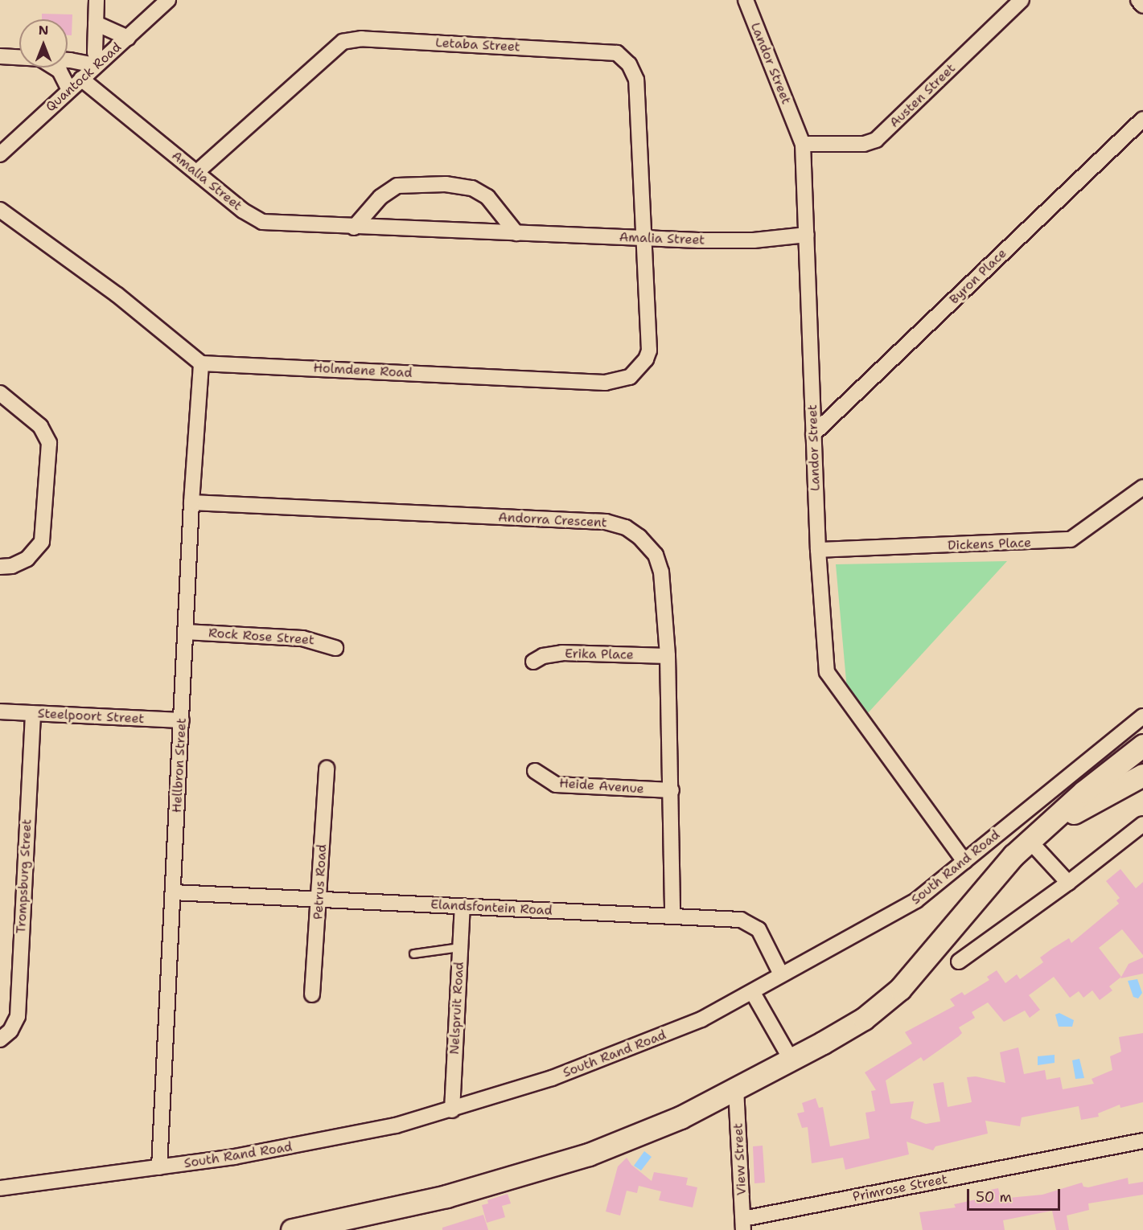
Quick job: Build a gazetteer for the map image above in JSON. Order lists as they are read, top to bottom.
{
  "streets": {
    "main road": ["South Rand Road"],
    "street": [
      "Letaba Street",
      "Landor Street",
      "Quantock Road",
      "Austen Street",
      "Amalia Street",
      "Byron Place",
      "Holmdene Road",
      "Andorra Crescent",
      "Dickens Place",
      "Rock Rose Street",
      "Erika Place",
      "Steelpoort Street",
      "Hellbron Street",
      "Heide Avenue",
      "Trompsburg Street",
      "Petrus Road",
      "Elandsfontein Road",
      "Nelspruit Road",
      "View Street",
      "Primrose Street"
    ]
  },
  "crossings": [
    ["Letaba Street", "Amalia Street"],
    ["Letaba Street", "Holmdene Road"],
    ["Landor Street", "Austen Street"],
    ["Landor Street", "Amalia Street"],
    ["Landor Street", "Byron Place"],
    ["Landor Street", "Dickens Place"],
    ["Landor Street", "South Rand Road"],
    ["Quantock Road", "Amalia Street"],
    ["Amalia Street", "Holmdene Road"],
    ["Holmdene Road", "Hellbron Street"],
    ["Andorra Crescent", "Erika Place"],
    ["Andorra Crescent", "Hellbron Street"],
    ["Andorra Crescent", "Heide Avenue"],
    ["Andorra Crescent", "Elandsfontein Road"],
    ["Rock Rose Street", "Hellbron Street"],
    ["Steelpoort Street", "Hellbron Street"],
    ["Steelpoort Street", "Trompsburg Street"],
    ["Hellbron Street", "South Rand Road"],
    ["Hellbron Street", "Elandsfontein Road"],
    ["South Rand Road", "Elandsfontein Road"],
    ["South Rand Road", "Nelspruit Road"],
    ["South Rand Road", "View Street"],
    ["Petrus Road", "Elandsfontein Road"],
    ["Elandsfontein Road", "Nelspruit Road"],
    ["View Street", "Primrose Street"]
  ],
  "scale_bar": "50 m",
  "north": "top"
}
